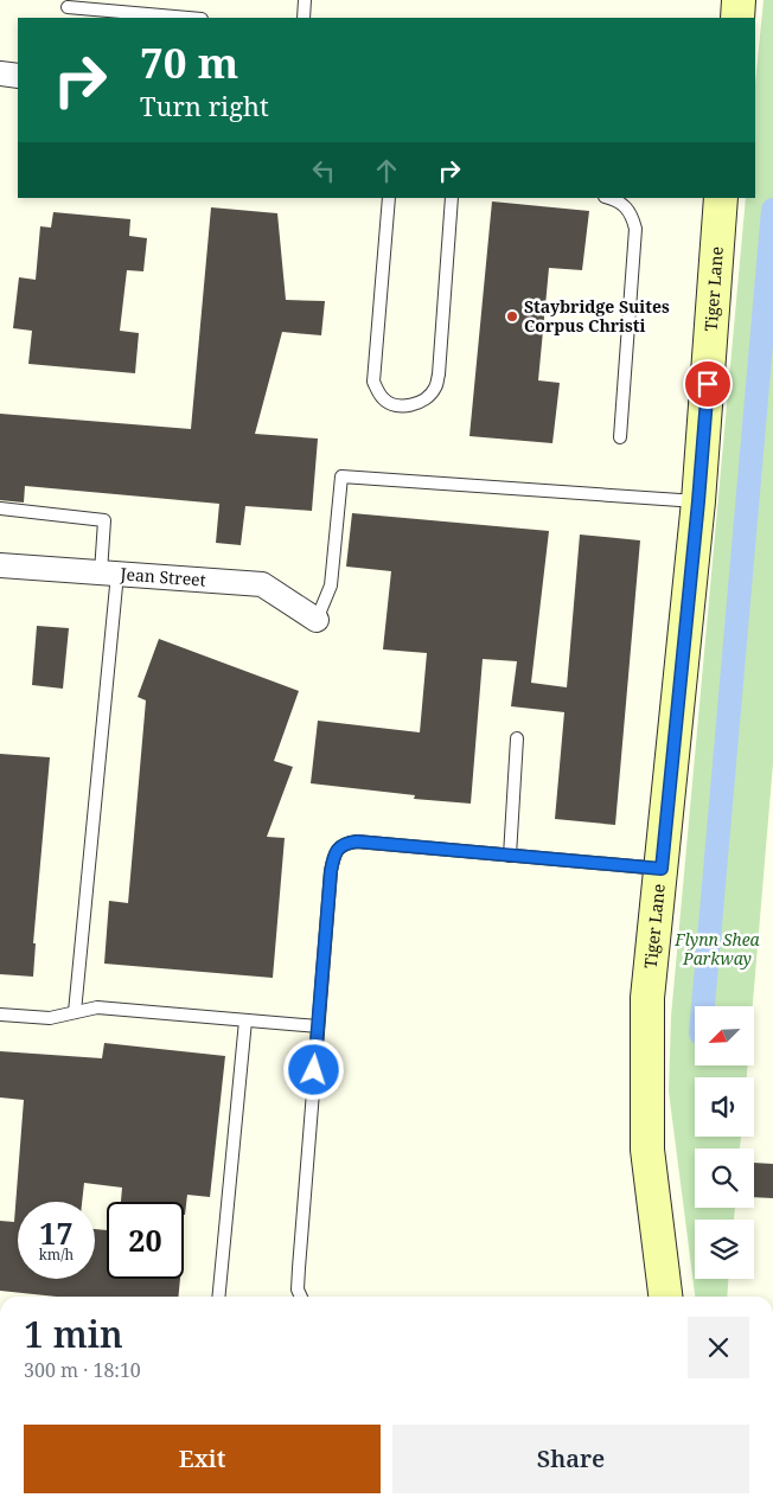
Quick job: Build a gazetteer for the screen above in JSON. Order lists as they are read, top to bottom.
{
  "streets": {
    "street": ["Tiger Lane", "Jean Street"]
  },
  "parks": ["Flynn Shea Parkway"],
  "places": ["Staybridge Suites Corpus Christi"],
  "north": "bottom left",
  "page": {
    "turn": ["70 m", "Turn right"],
    "speed": "17 km/h",
    "limit": "20",
    "heading": ["1 min", "300 m · 18:10"],
    "buttons": ["Exit", "Share"]
  }
}
